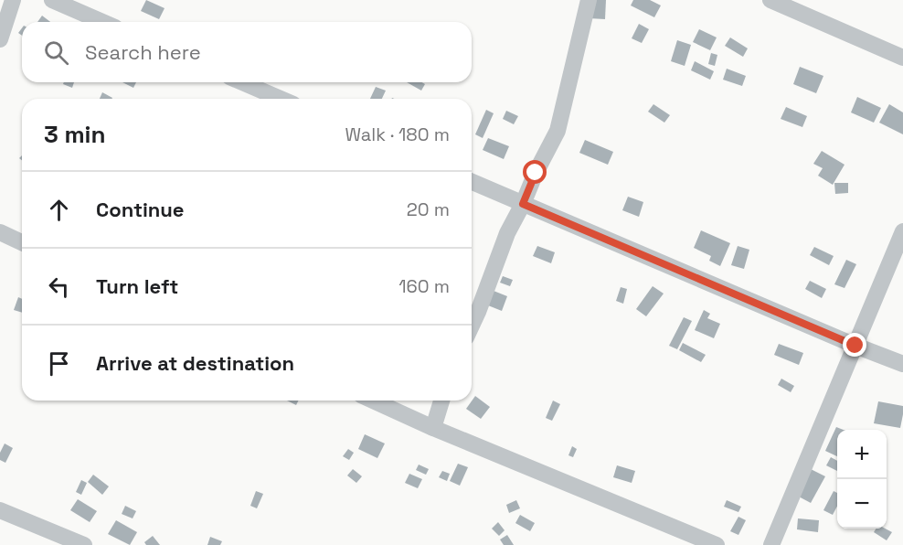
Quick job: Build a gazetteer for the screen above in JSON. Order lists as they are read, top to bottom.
{
  "page": {
    "search": "Search here",
    "heading": ["3 min", "Walk · 180 m"],
    "list": [
      ["Continue", "20 m"],
      ["Turn left", "160 m"],
      "Arrive at destination"
    ],
    "map_buttons": ["+", "−"]
  }
}
